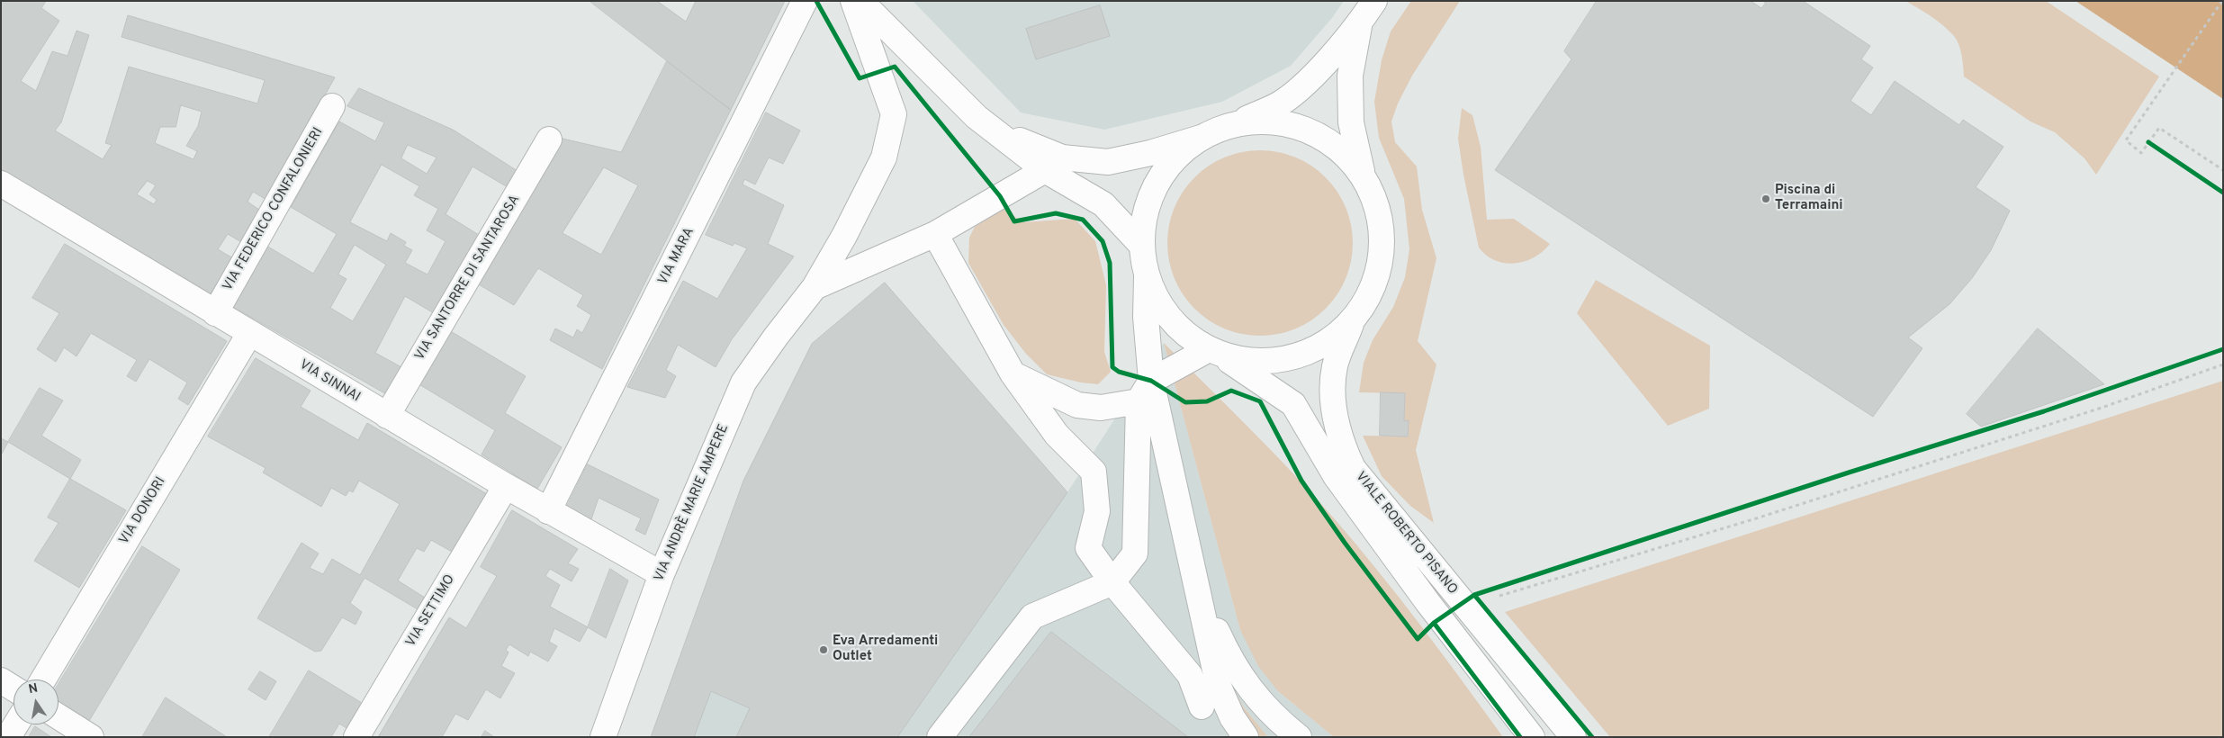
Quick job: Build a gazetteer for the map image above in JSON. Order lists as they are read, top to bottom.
{
  "streets": {
    "street": [
      "VIA FEDERICO CONFALONIERI",
      "VIA MARA",
      "VIA SANTORRE DI SANTAROSA",
      "VIA SINNAI",
      "VIA ANDRÈ MARIE AMPERE",
      "VIA DONORI",
      "VIALE ROBERTO PISANO",
      "VIA SETTIMO"
    ]
  },
  "crossings": [
    ["VIA FEDERICO CONFALONIERI", "VIA SINNAI"],
    ["VIA MARA", "VIA SINNAI"],
    ["VIA SANTORRE DI SANTAROSA", "VIA SINNAI"],
    ["VIA SINNAI", "VIA ANDRÈ MARIE AMPERE"],
    ["VIA SINNAI", "VIA DONORI"],
    ["VIA SINNAI", "VIA SETTIMO"]
  ],
  "places": ["Piscina di Terramaini", "Eva Arredamenti Outlet"],
  "north": "top"
}
